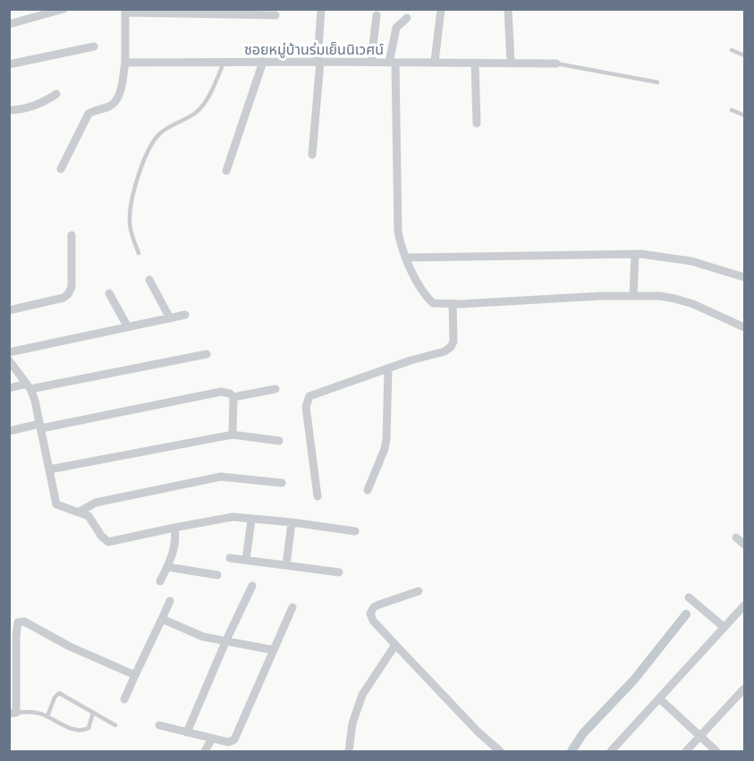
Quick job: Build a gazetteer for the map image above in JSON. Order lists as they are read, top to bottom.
{
  "streets": {
    "street": ["ซอยหมู่บ้านร่มเย็นนิเวศน์"]
  }
}
